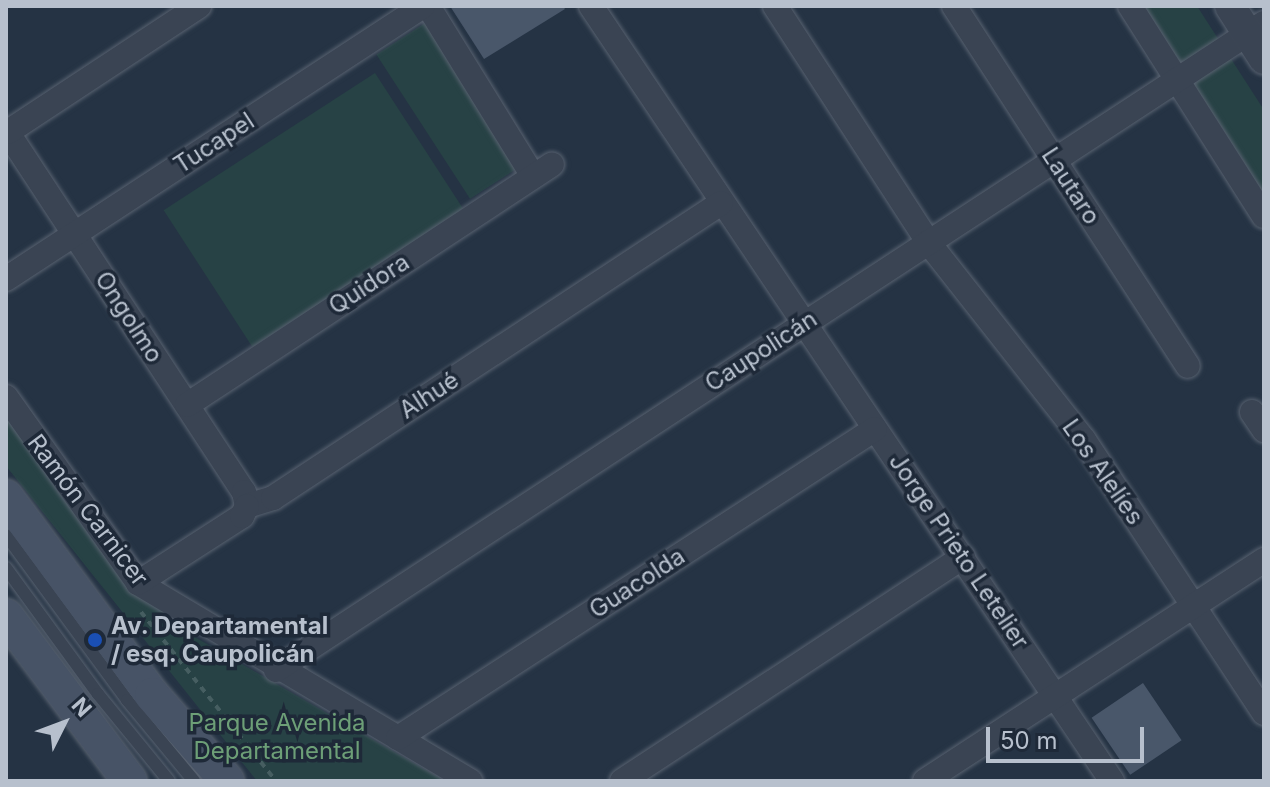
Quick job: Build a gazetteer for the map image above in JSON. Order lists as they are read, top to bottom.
{
  "streets": {
    "street": [
      "Tucapel",
      "Lautaro",
      "Quidora",
      "Ongolmo",
      "Caupolicán",
      "Alhué",
      "Los Alelíes",
      "Ramón Carnicer",
      "Jorge Prieto Letelier",
      "Guacolda"
    ]
  },
  "crossings": [
    ["Tucapel", "Quidora"],
    ["Tucapel", "Ongolmo"],
    ["Lautaro", "Caupolicán"],
    ["Quidora", "Ongolmo"],
    ["Ongolmo", "Alhué"],
    ["Caupolicán", "Los Alelíes"],
    ["Caupolicán", "Ramón Carnicer"],
    ["Caupolicán", "Jorge Prieto Letelier"],
    ["Alhué", "Ramón Carnicer"],
    ["Alhué", "Jorge Prieto Letelier"],
    ["Ramón Carnicer", "Guacolda"],
    ["Jorge Prieto Letelier", "Guacolda"]
  ],
  "parks": ["Parque Avenida Departamental"],
  "places": ["Av. Departamental / esq. Caupolicán"],
  "scale_bar": "50 m",
  "north": "top right"
}
